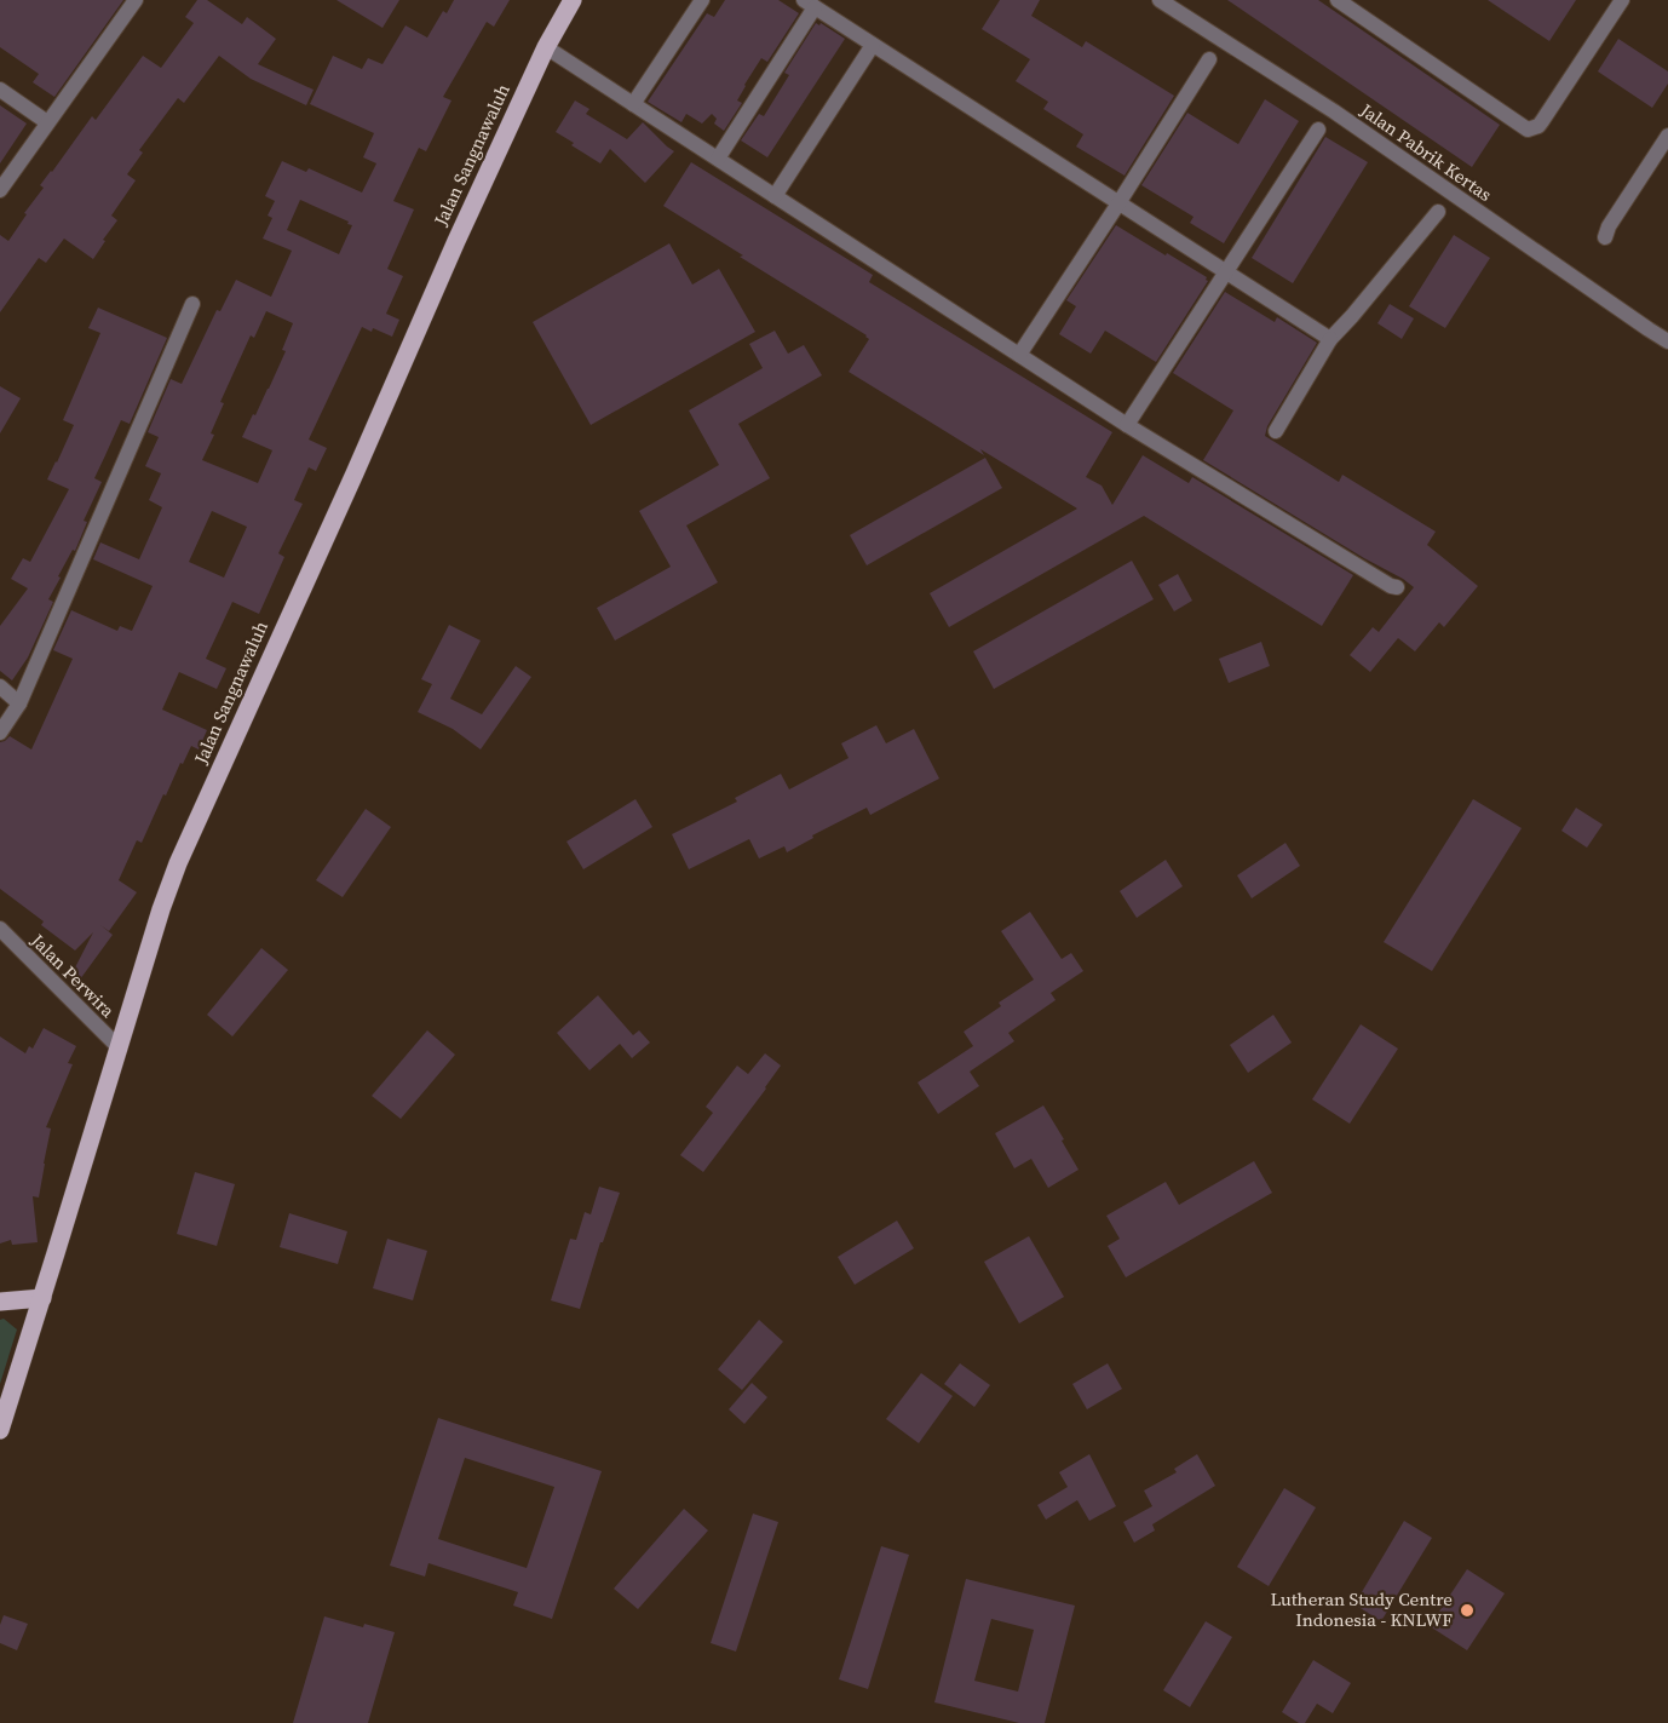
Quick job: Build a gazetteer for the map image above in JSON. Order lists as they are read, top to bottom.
{
  "streets": {
    "main road": ["Jalan Sangnawaluh"],
    "street": ["Jalan Pabrik Kertas", "Jalan Perwira"]
  },
  "crossings": [
    ["Jalan Sangnawaluh", "Jalan Perwira"]
  ],
  "places": ["Lutheran Study Centre Indonesia - KNLWF"]
}
